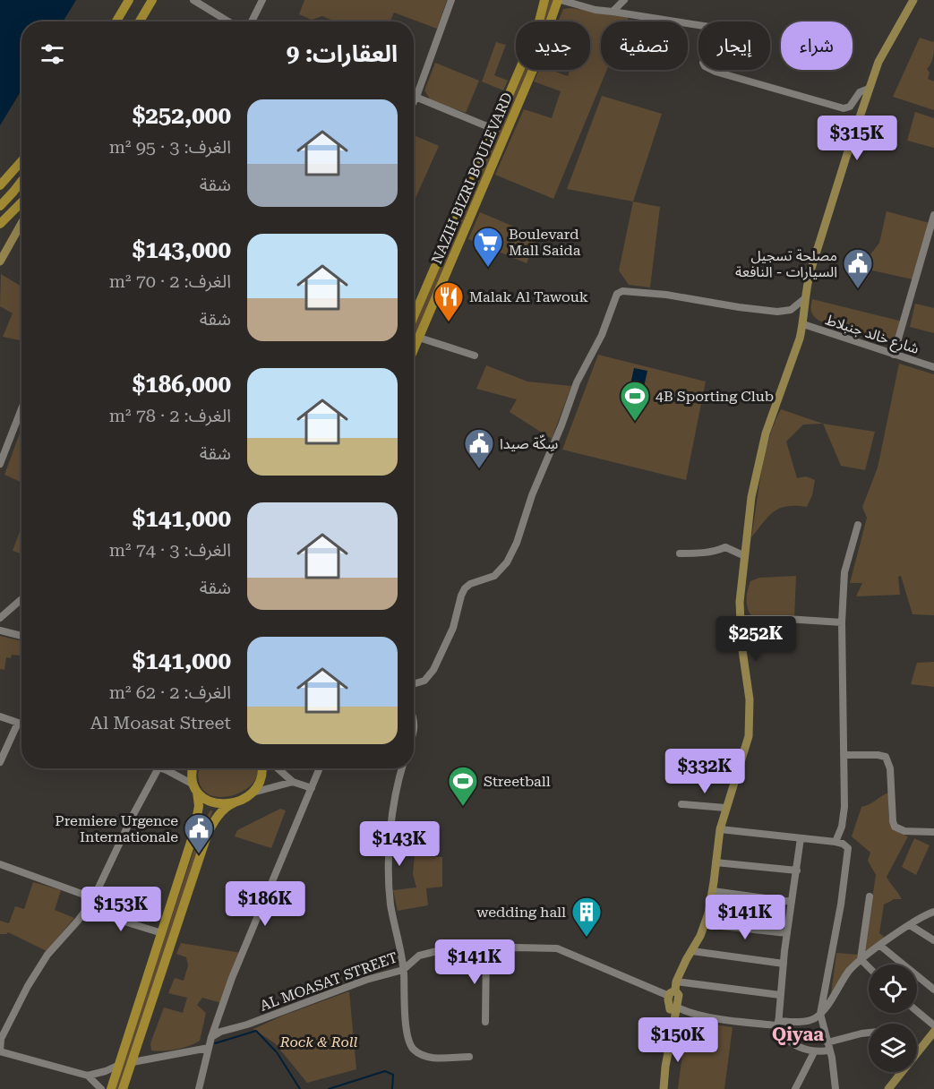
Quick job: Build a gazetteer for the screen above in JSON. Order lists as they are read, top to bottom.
{
  "streets": {
    "highway": ["NAZIH BIZRI BOULEVARD"],
    "street": ["شارع خالد جنبلاط", "AL MOASAT STREET"]
  },
  "districts": ["Qiyaa"],
  "parks": ["Rock & Roll"],
  "places": {
    "supermarket": ["Boulevard Mall Saida"],
    "public building": ["مصلحة تسجيل السيارات - النافعة", "سِكّة صيدا", "Premiere Urgence Internationale"],
    "restaurant": ["Malak Al Tawouk"],
    "sports": ["4B Sporting Club", "Streetball"],
    "building": ["wedding hall"]
  },
  "page": {
    "chip": [
      "شراء",
      "إيجار",
      "تصفية",
      "جديد"
    ],
    "heading": "العقارات: 9",
    "list": [
      {
        "name": "$252,000",
        "note": "الغرف: 3 · 95 m² · شقة"
      },
      {
        "name": "$143,000",
        "note": "الغرف: 2 · 70 m² · شقة"
      },
      {
        "name": "$186,000",
        "note": "الغرف: 2 · 78 m² · شقة"
      },
      {
        "name": "$141,000",
        "note": "الغرف: 3 · 74 m² · شقة"
      },
      {
        "name": "$141,000",
        "note": "الغرف: 2 · 62 m² · Al Moasat Street"
      }
    ],
    "price": [
      "$315K",
      "$252K",
      "$332K",
      "$143K",
      "$186K",
      "$153K",
      "$141K",
      "$141K",
      "$150K"
    ]
  }
}
